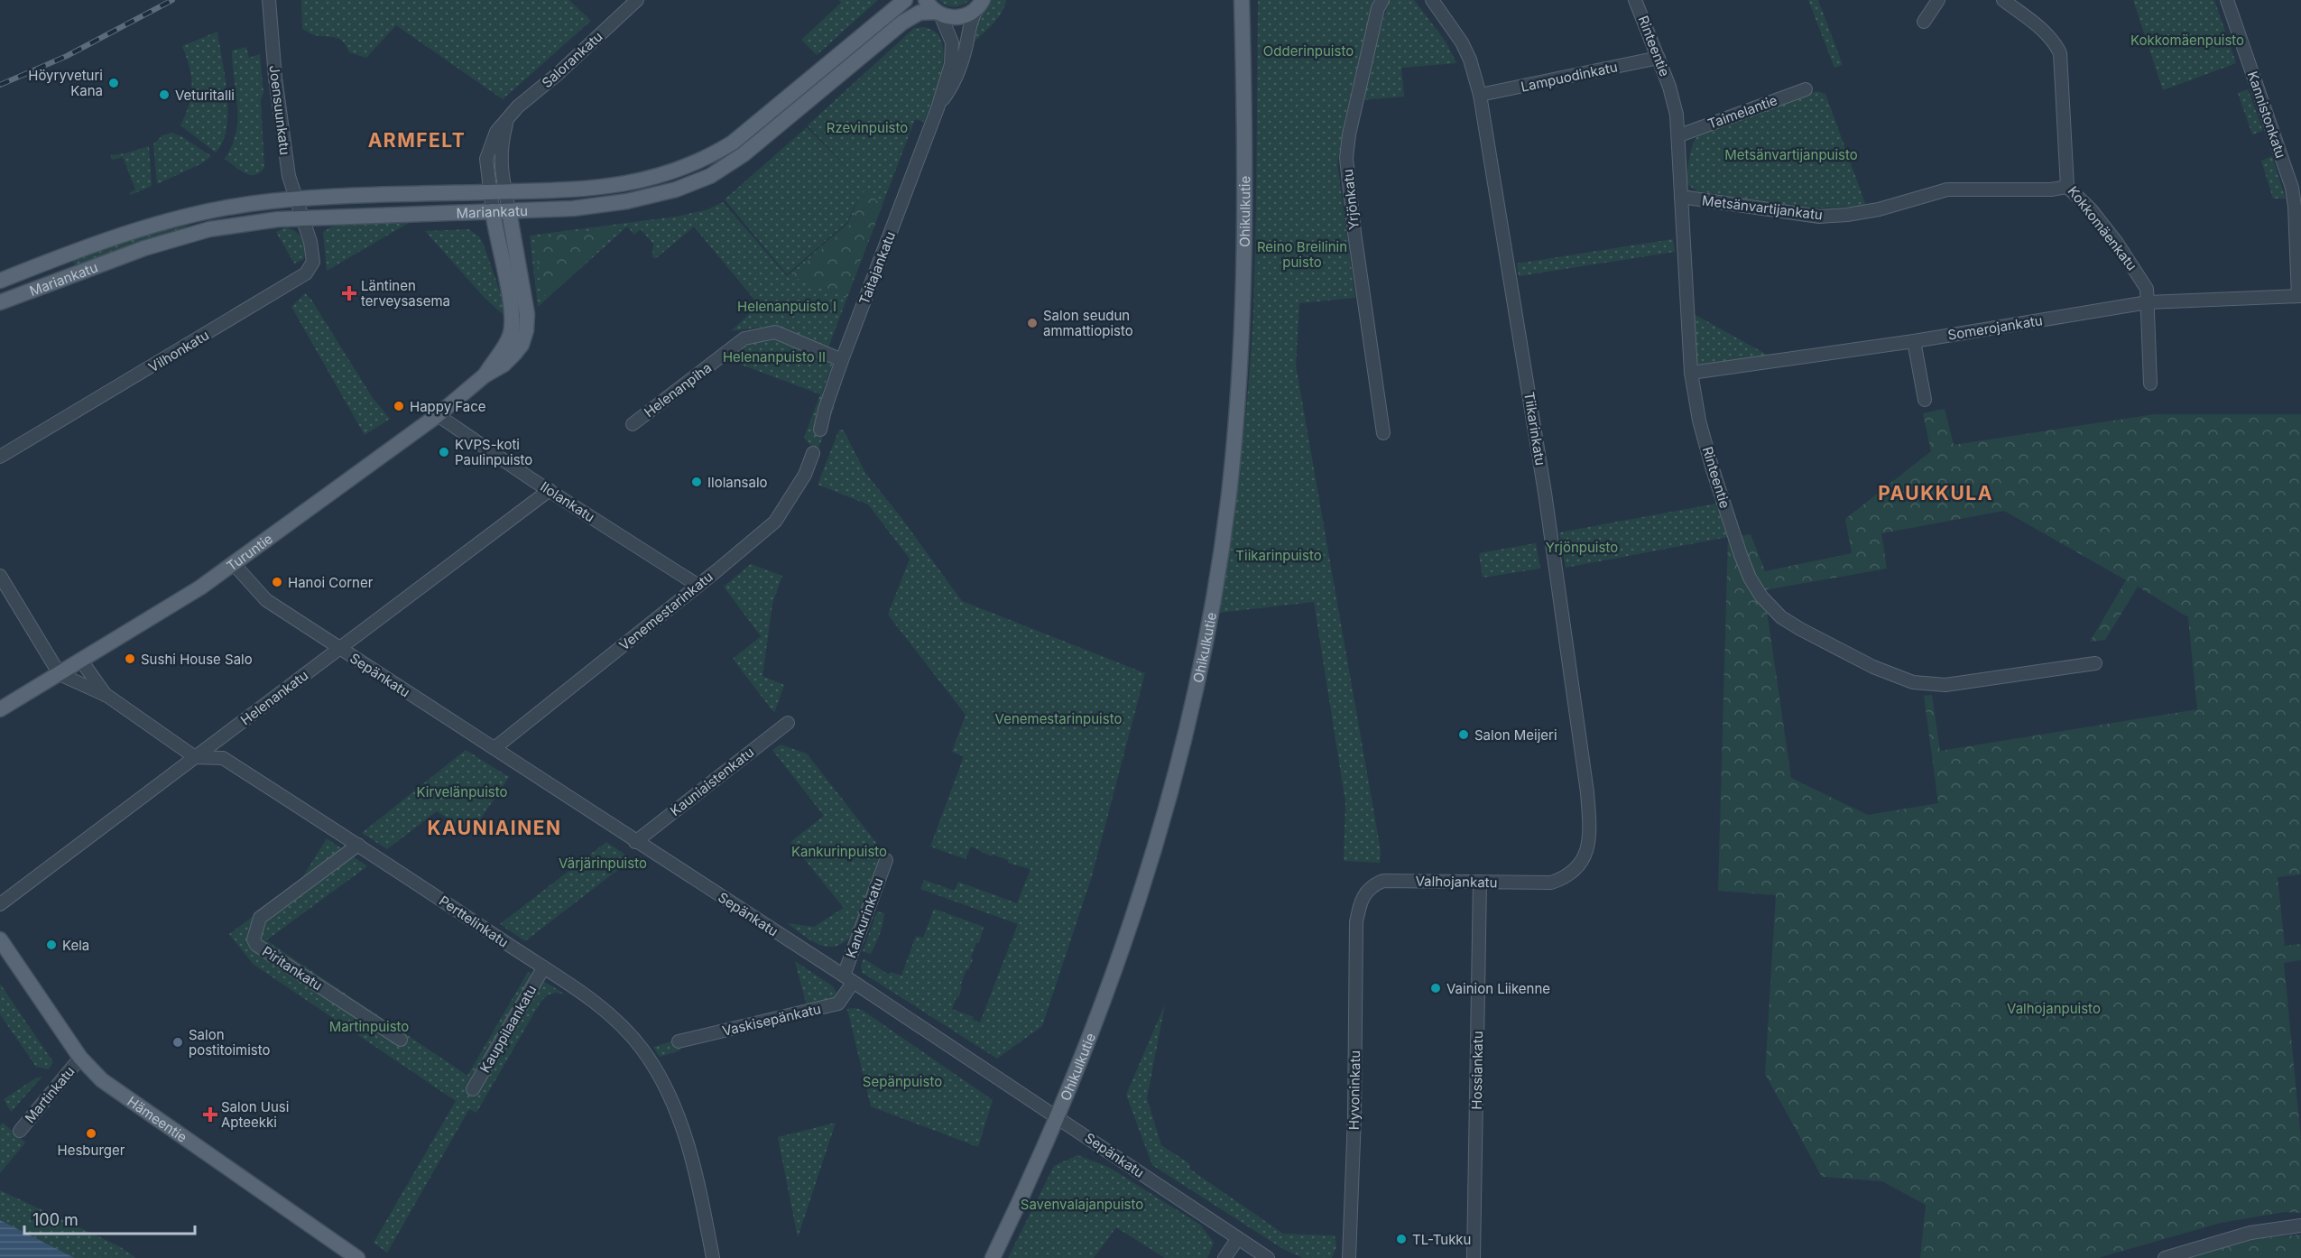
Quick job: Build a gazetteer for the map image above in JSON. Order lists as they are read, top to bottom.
{
  "streets": {
    "main road": [
      "Ohikulkutie",
      "Mariankatu",
      "Turuntie",
      "Hämeentie"
    ],
    "street": [
      "Rinteentie",
      "Salorankatu",
      "Lampuodinkatu",
      "Joensuunkatu",
      "Taimelantie",
      "Kannistonkatu",
      "Yrjönkatu",
      "Metsänvartijankatu",
      "Kokkomäenkatu",
      "Taitajankatu",
      "Somerojankatu",
      "Vilhonkatu",
      "Helenanpiha",
      "Tiikarinkatu",
      "Ilolankatu",
      "Venemestarinkatu",
      "Sepänkatu",
      "Helenankatu",
      "Kauniaistenkatu",
      "Valhojankatu",
      "Kankurinkatu",
      "Perttelinkatu",
      "Piritankatu",
      "Vaskisepänkatu",
      "Kauppilaankatu",
      "Hossiankatu",
      "Hyvoninkatu",
      "Martinkatu"
    ]
  },
  "crossings": [
    ["Rinteentie", "Lampuodinkatu"],
    ["Rinteentie", "Taimelantie"],
    ["Rinteentie", "Metsänvartijankatu"],
    ["Rinteentie", "Somerojankatu"],
    ["Salorankatu", "Mariankatu"],
    ["Salorankatu", "Turuntie"],
    ["Lampuodinkatu", "Tiikarinkatu"],
    ["Joensuunkatu", "Mariankatu"],
    ["Joensuunkatu", "Vilhonkatu"],
    ["Kannistonkatu", "Somerojankatu"],
    ["Metsänvartijankatu", "Kokkomäenkatu"],
    ["Ohikulkutie", "Sepänkatu"],
    ["Mariankatu", "Taitajankatu"],
    ["Mariankatu", "Vilhonkatu"],
    ["Mariankatu", "Turuntie"],
    ["Kokkomäenkatu", "Somerojankatu"],
    ["Taitajankatu", "Helenanpiha"],
    ["Tiikarinkatu", "Valhojankatu"],
    ["Ilolankatu", "Turuntie"],
    ["Ilolankatu", "Venemestarinkatu"],
    ["Ilolankatu", "Helenankatu"],
    ["Turuntie", "Sepänkatu"],
    ["Venemestarinkatu", "Sepänkatu"],
    ["Sepänkatu", "Helenankatu"],
    ["Sepänkatu", "Kauniaistenkatu"],
    ["Sepänkatu", "Kankurinkatu"],
    ["Sepänkatu", "Vaskisepänkatu"],
    ["Helenankatu", "Perttelinkatu"],
    ["Valhojankatu", "Hossiankatu"],
    ["Valhojankatu", "Hyvoninkatu"],
    ["Kankurinkatu", "Vaskisepänkatu"],
    ["Perttelinkatu", "Piritankatu"],
    ["Perttelinkatu", "Kauppilaankatu"],
    ["Martinkatu", "Hämeentie"]
  ],
  "districts": ["ARMFELT", "PAUKKULA", "KAUNIAINEN"],
  "parks": [
    "Kokkomäenpuisto",
    "Odderinpuisto",
    "Rzevinpuisto",
    "Metsänvartijanpuisto",
    "Reino Breilinin puisto",
    "Helenanpuisto I",
    "Helenanpuisto II",
    "Yrjönpuisto",
    "Tiikarinpuisto",
    "Venemestarinpuisto",
    "Kirvelänpuisto",
    "Kankurinpuisto",
    "Värjärinpuisto",
    "Valhojanpuisto",
    "Martinpuisto",
    "Sepänpuisto",
    "Savenvalajanpuisto"
  ],
  "places": {
    "other": [
      "Höyryveturi Kana",
      "Veturitalli",
      "Salon seudun ammattiopisto",
      "Happy Face",
      "KVPS-koti Paulinpuisto",
      "Ilolansalo",
      "Hanoi Corner",
      "Sushi House Salo",
      "Salon Meijeri",
      "Kela",
      "Vainion Liikenne",
      "Salon postitoimisto",
      "Hesburger",
      "TL-Tukku"
    ],
    "health": ["Läntinen terveysasema", "Salon Uusi Apteekki"]
  },
  "scale_bar": "100 m"
}
